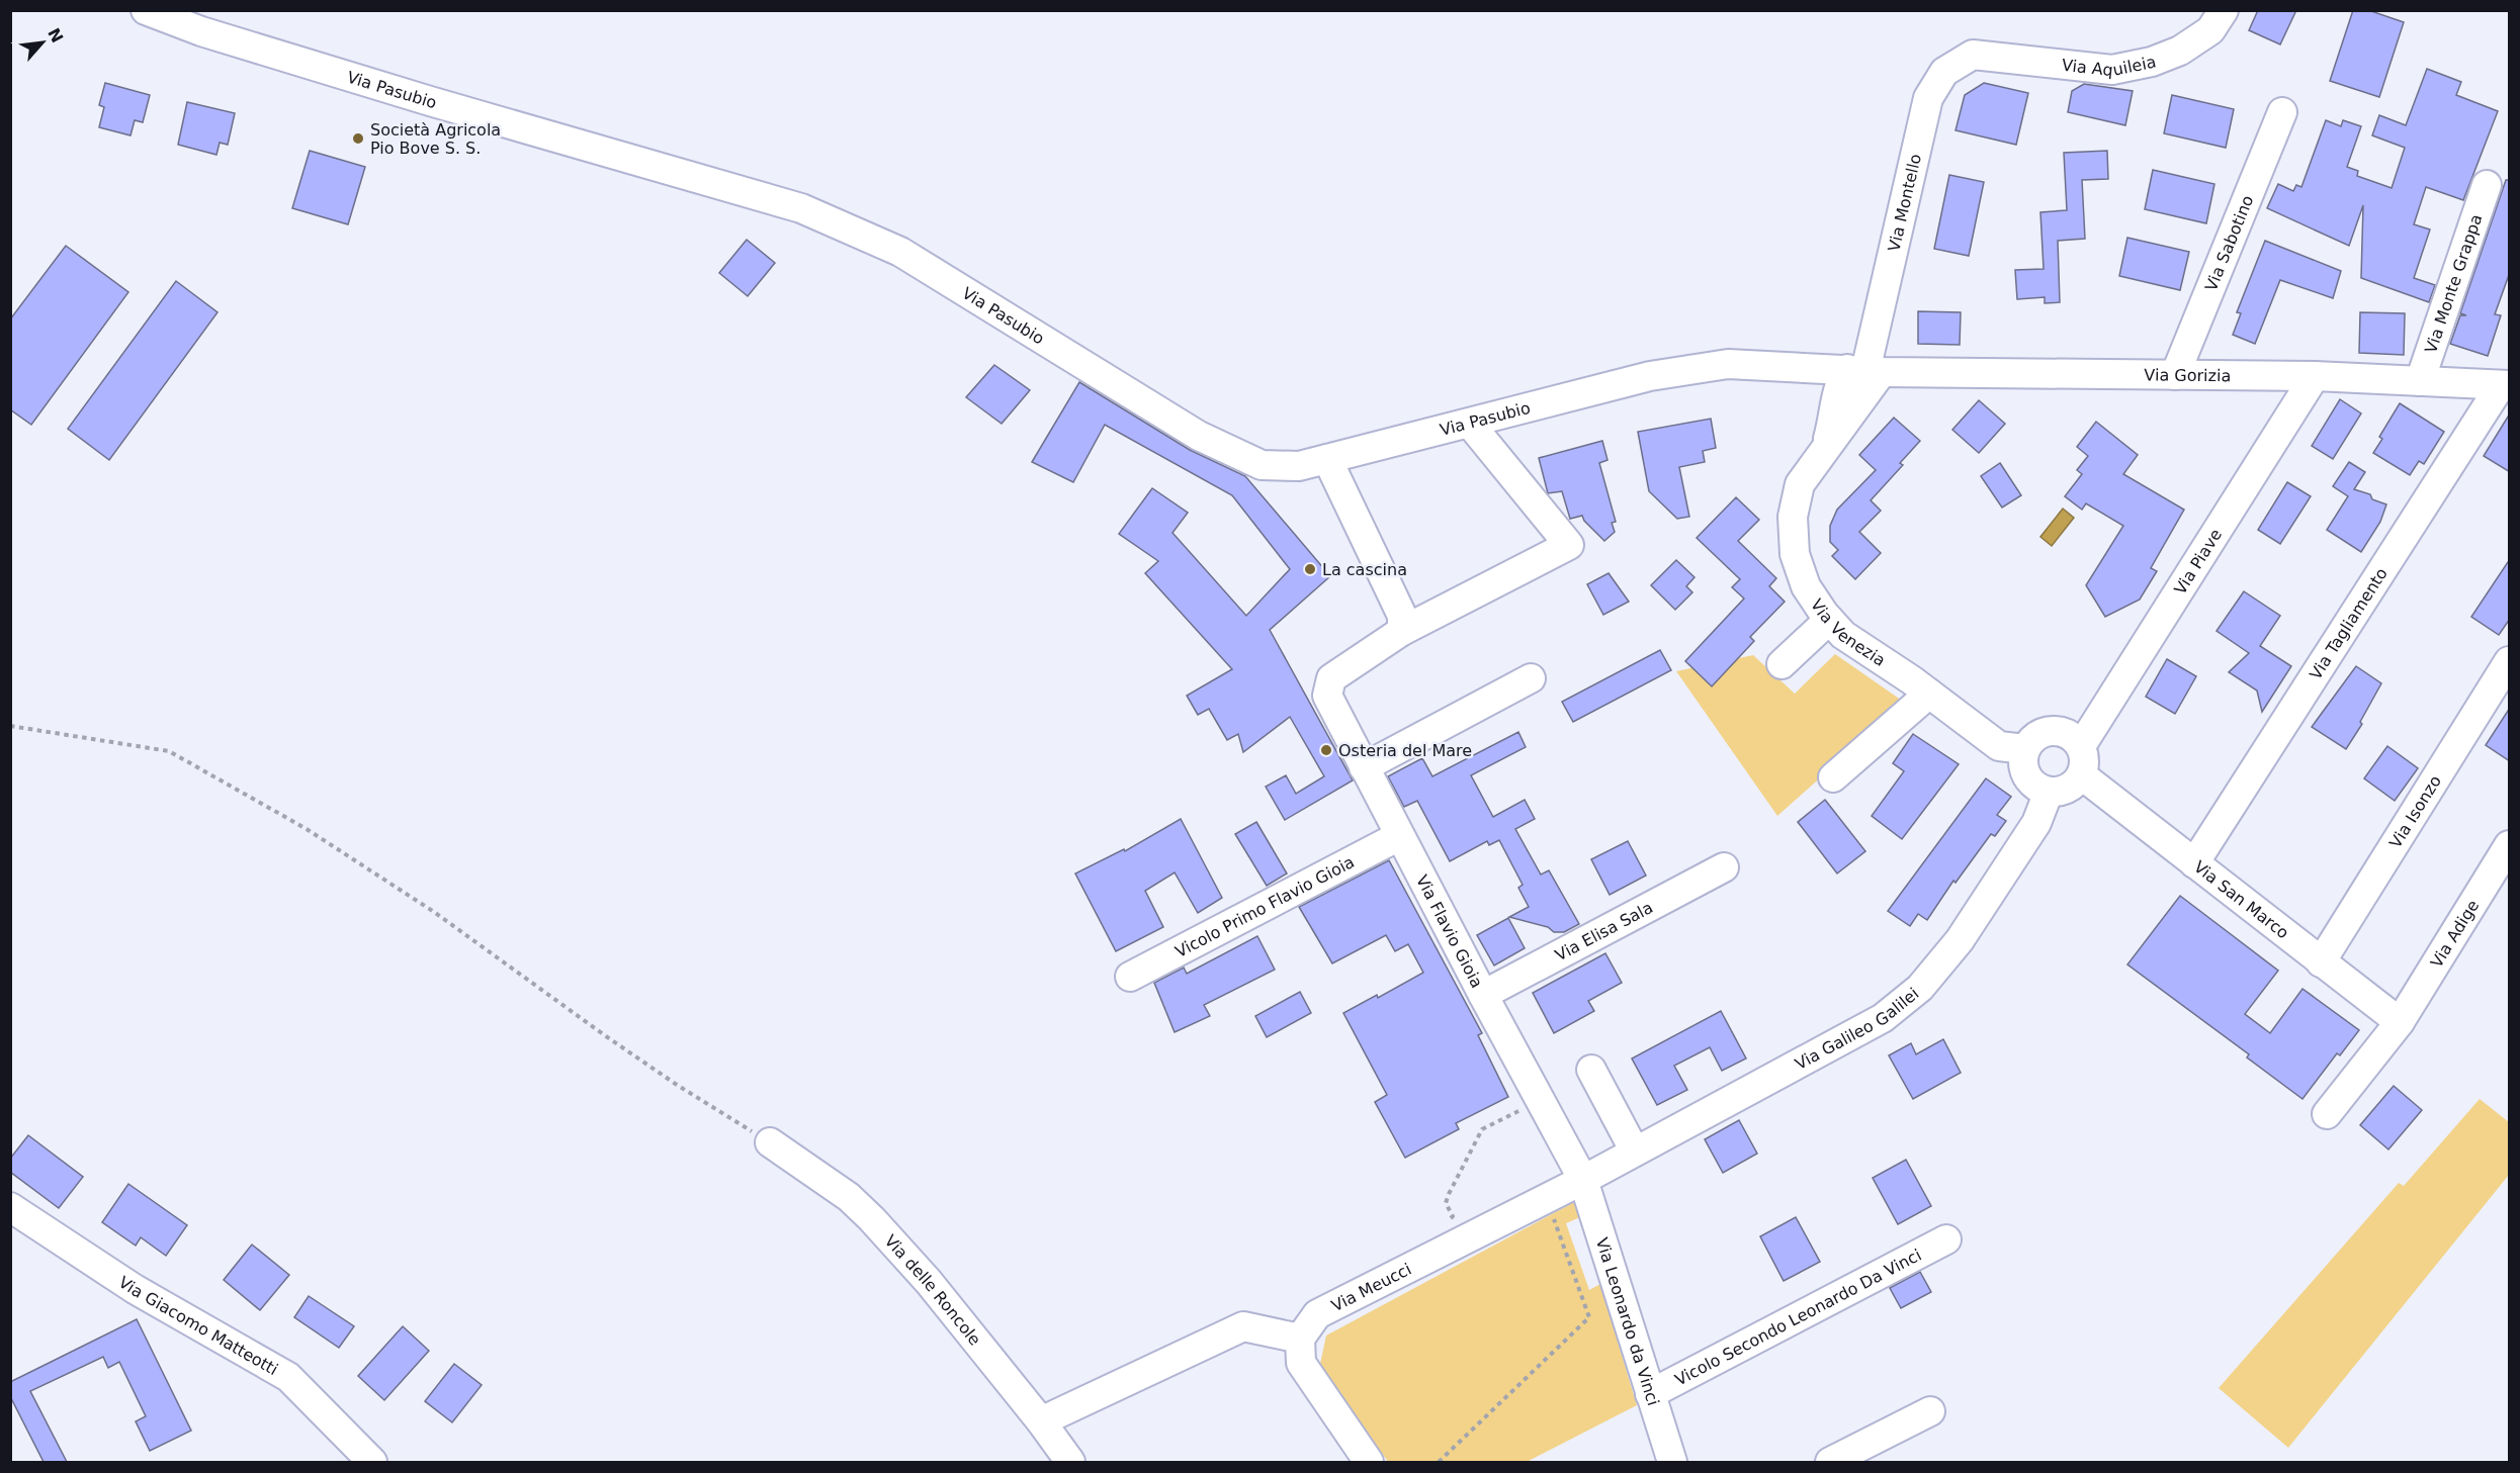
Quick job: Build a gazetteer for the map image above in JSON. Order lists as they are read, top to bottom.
{
  "streets": {
    "street": [
      "Via Aquileia",
      "Via Pasubio",
      "Via Montello",
      "Via Sabotino",
      "Via Monte Grappa",
      "Via Gorizia",
      "Via Piave",
      "Via Tagliamento",
      "Via Venezia",
      "Via Isonzo",
      "Via San Marco",
      "Vicolo Primo Flavio Gioia",
      "Via Elisa Sala",
      "Via Flavio Gioia",
      "Via Adige",
      "Via Galileo Galilei",
      "Via Meucci",
      "Via delle Roncole",
      "Vicolo Secondo Leonardo Da Vinci",
      "Via Leonardo da Vinci",
      "Via Giacomo Matteotti"
    ]
  },
  "crossings": [
    ["Via Aquileia", "Via Montello"],
    ["Via Pasubio", "Via Montello"],
    ["Via Pasubio", "Via Gorizia"],
    ["Via Pasubio", "Via Venezia"],
    ["Via Montello", "Via Gorizia"],
    ["Via Montello", "Via Venezia"],
    ["Via Sabotino", "Via Gorizia"],
    ["Via Monte Grappa", "Via Gorizia"],
    ["Via Gorizia", "Via Piave"],
    ["Via Gorizia", "Via Tagliamento"],
    ["Via Gorizia", "Via Venezia"],
    ["Via Piave", "Via Venezia"],
    ["Via Piave", "Via San Marco"],
    ["Via Piave", "Via Galileo Galilei"],
    ["Via Tagliamento", "Via San Marco"],
    ["Via Venezia", "Via San Marco"],
    ["Via Venezia", "Via Galileo Galilei"],
    ["Via Isonzo", "Via San Marco"],
    ["Via San Marco", "Via Adige"],
    ["Via San Marco", "Via Galileo Galilei"],
    ["Vicolo Primo Flavio Gioia", "Via Flavio Gioia"],
    ["Via Elisa Sala", "Via Flavio Gioia"],
    ["Via Flavio Gioia", "Via Galileo Galilei"],
    ["Via Flavio Gioia", "Via Meucci"],
    ["Via Flavio Gioia", "Via Leonardo da Vinci"],
    ["Via Galileo Galilei", "Via Meucci"],
    ["Via Galileo Galilei", "Via Leonardo da Vinci"],
    ["Via Meucci", "Via Leonardo da Vinci"],
    ["Vicolo Secondo Leonardo Da Vinci", "Via Leonardo da Vinci"]
  ],
  "places": ["Società Agricola Pio Bove S. S.", "La cascina", "Osteria del Mare"],
  "north": "top right"
}
